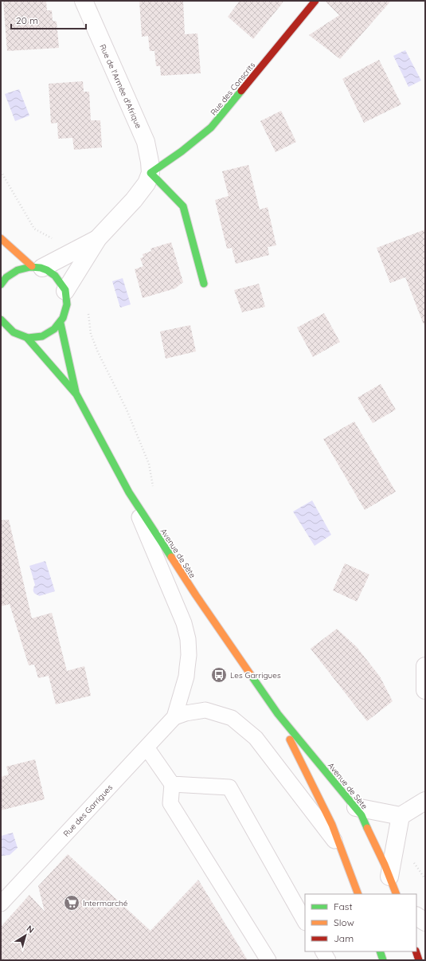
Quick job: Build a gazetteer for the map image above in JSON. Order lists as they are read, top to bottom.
{
  "streets": {
    "main road": ["Rue des Conscrits", "Avenue de Sète"],
    "street": ["Rue de l'Armée d'Afrique"],
    "lane": ["Rue des Garrigues"]
  },
  "crossings": [
    ["Rue de l'Armée d'Afrique", "Rue des Conscrits"]
  ],
  "places": {
    "bus stop": ["Les Garrigues"],
    "supermarket": ["Intermarché"]
  },
  "legend": ["Fast", "Slow", "Jam"],
  "scale_bar": "20 m",
  "north": "top right"
}
